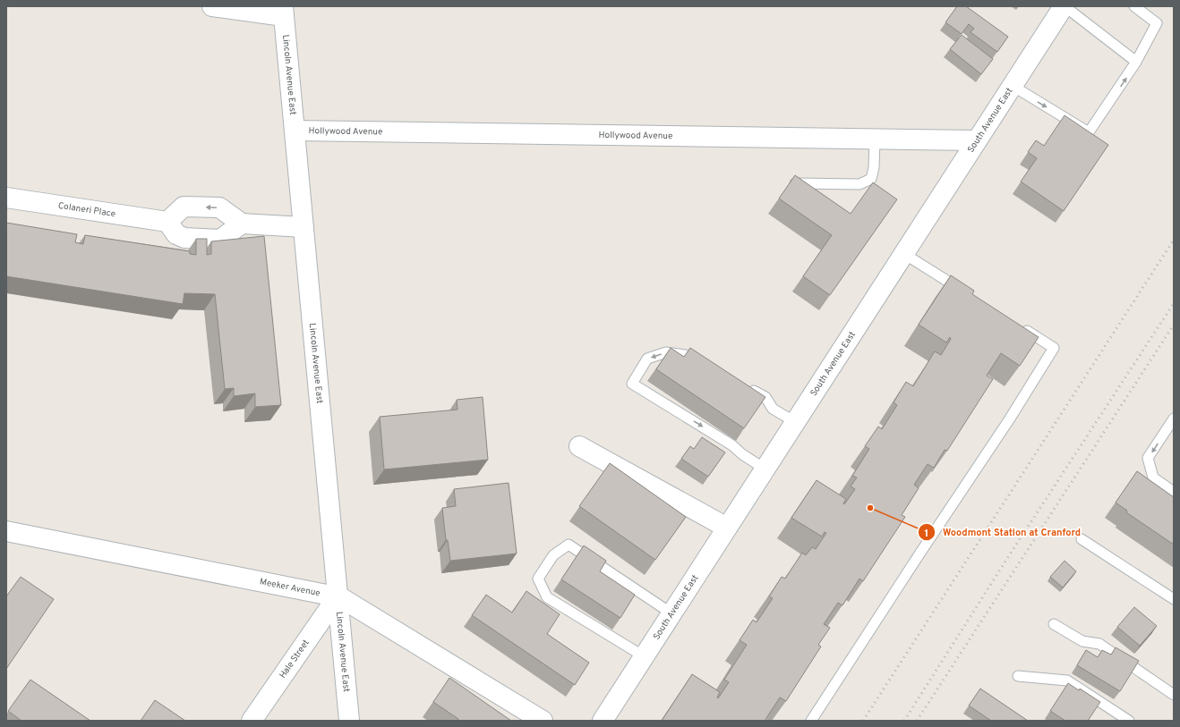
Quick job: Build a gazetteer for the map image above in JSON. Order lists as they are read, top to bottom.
{
  "streets": {
    "street": [
      "Lincoln Avenue East",
      "South Avenue East",
      "Hollywood Avenue",
      "Colaneri Place",
      "Meeker Avenue",
      "Hale Street"
    ]
  },
  "crossings": [
    ["Lincoln Avenue East", "Hollywood Avenue"],
    ["Lincoln Avenue East", "Meeker Avenue"],
    ["Lincoln Avenue East", "Hale Street"],
    ["South Avenue East", "Hollywood Avenue"],
    ["Meeker Avenue", "Hale Street"]
  ],
  "places": ["Woodmont Station at Cranford"]
}
